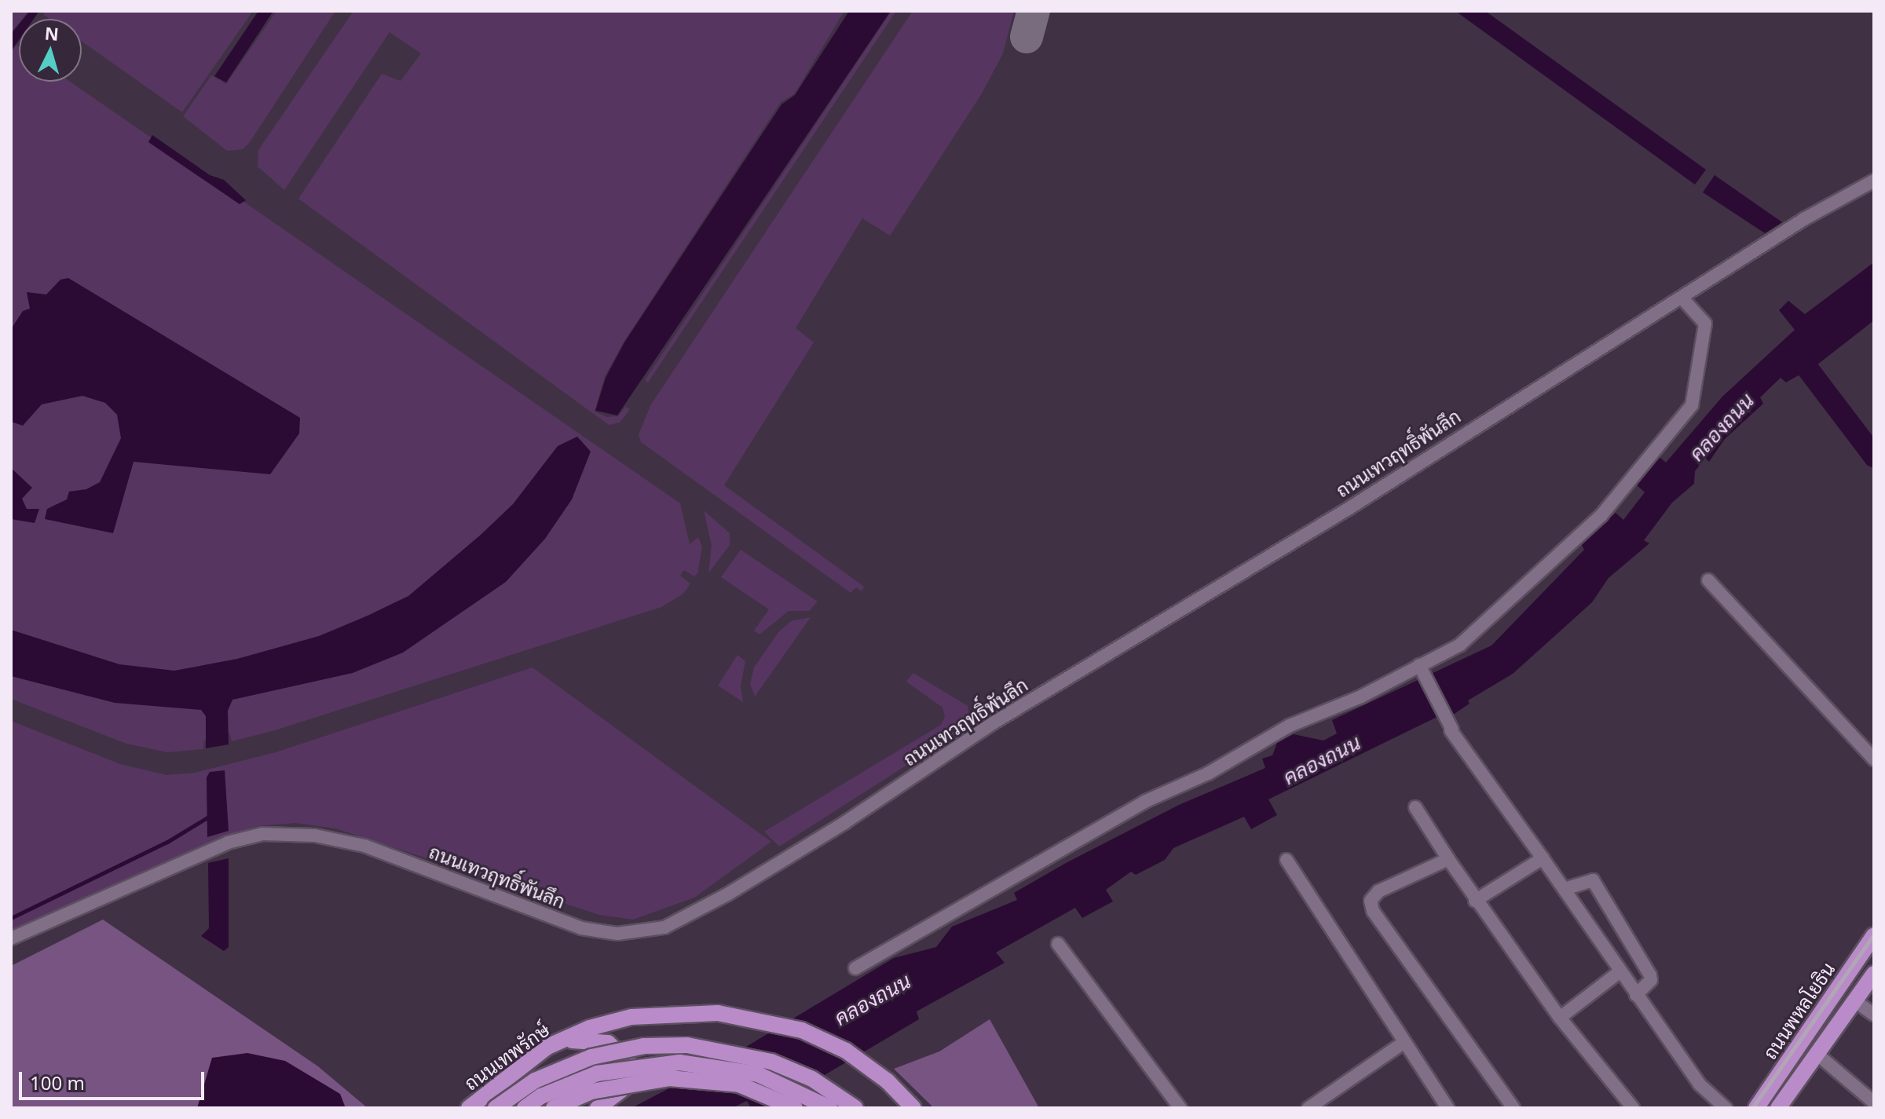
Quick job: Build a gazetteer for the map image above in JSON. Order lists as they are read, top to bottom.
{
  "streets": {
    "main road": ["ถนนพหลโยธิน", "ถนนเทพรักษ์"],
    "street": ["ถนนเทวฤทธิ์พันลึก"]
  },
  "water": ["คลองถนน"],
  "scale_bar": "100 m",
  "north": "top"
}
